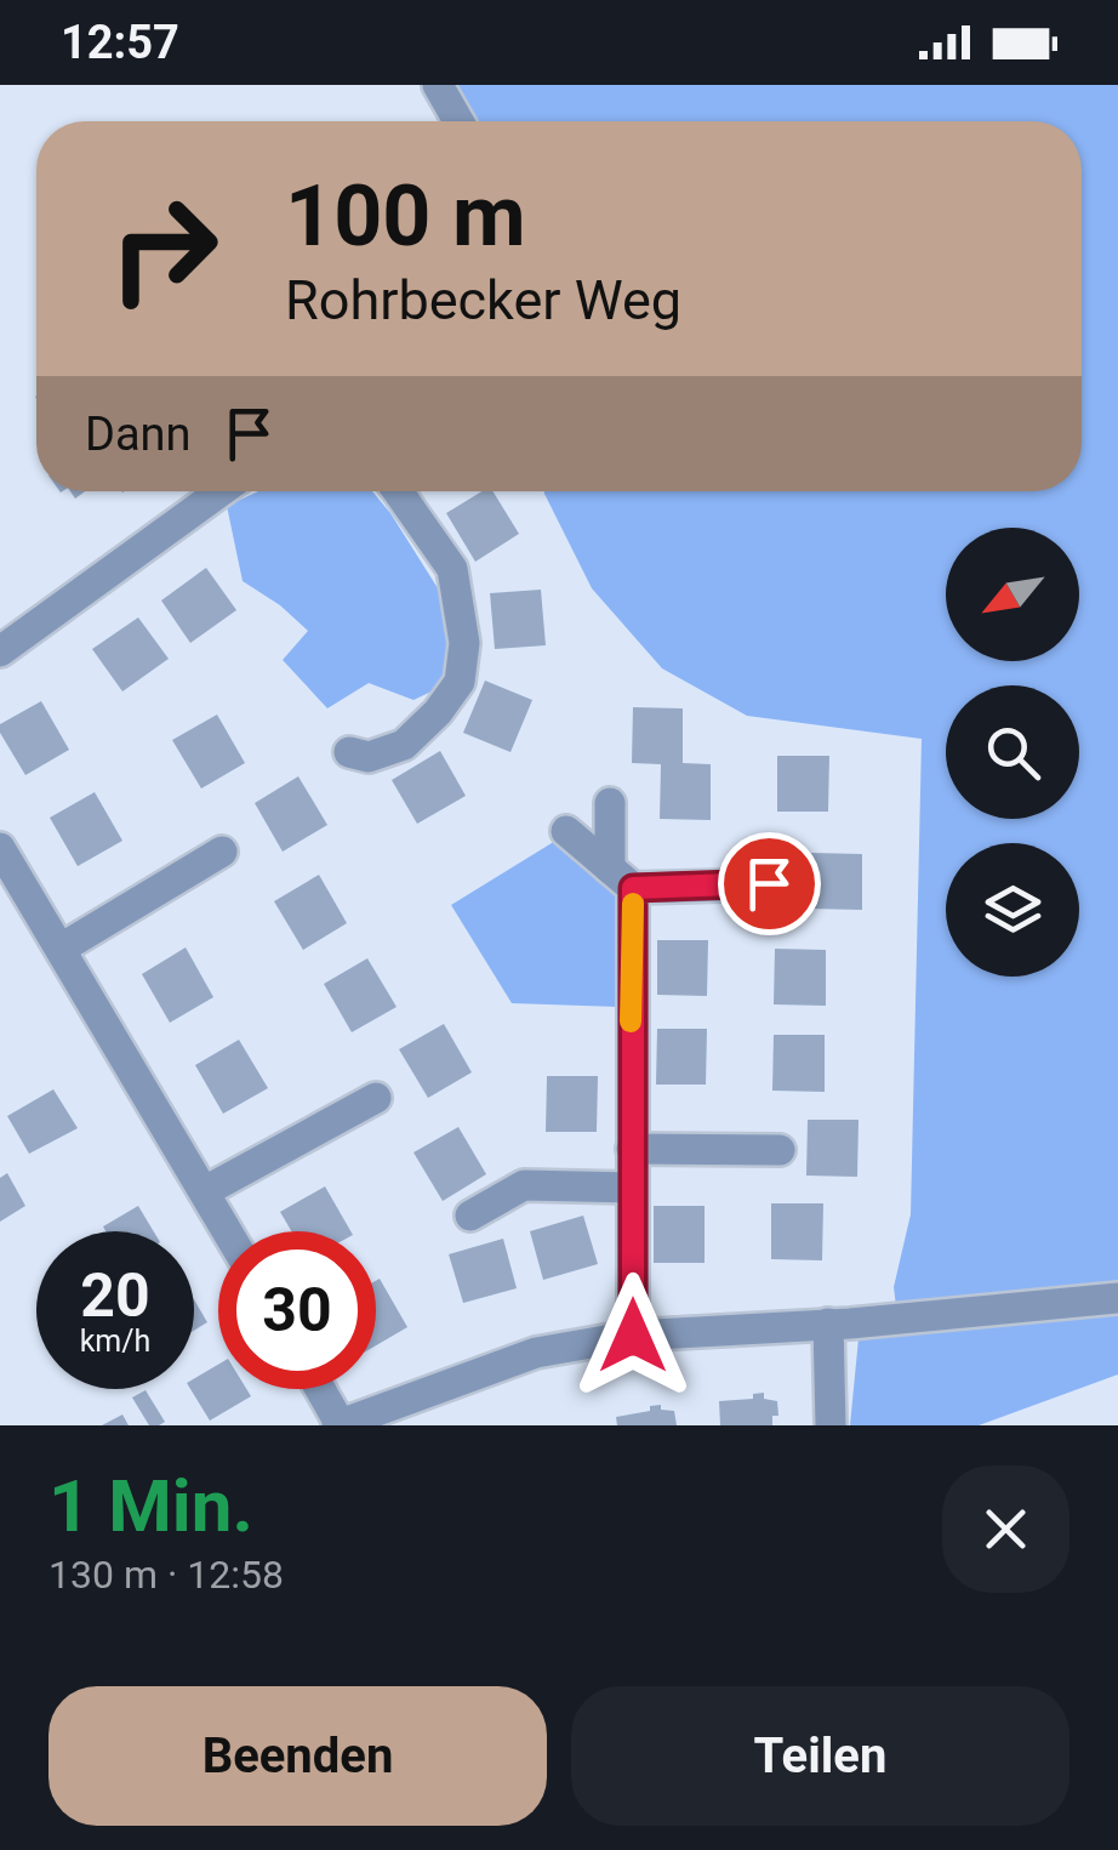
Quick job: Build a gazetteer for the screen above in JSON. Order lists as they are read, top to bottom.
{
  "north": "bottom left",
  "page": {
    "status": "12:57",
    "turn": ["100 m", "Rohrbecker Weg"],
    "then": "Dann",
    "speed": "20 km/h",
    "limit": "30",
    "heading": ["1 Min.", "130 m · 12:58"],
    "buttons": ["Beenden", "Teilen"]
  }
}
